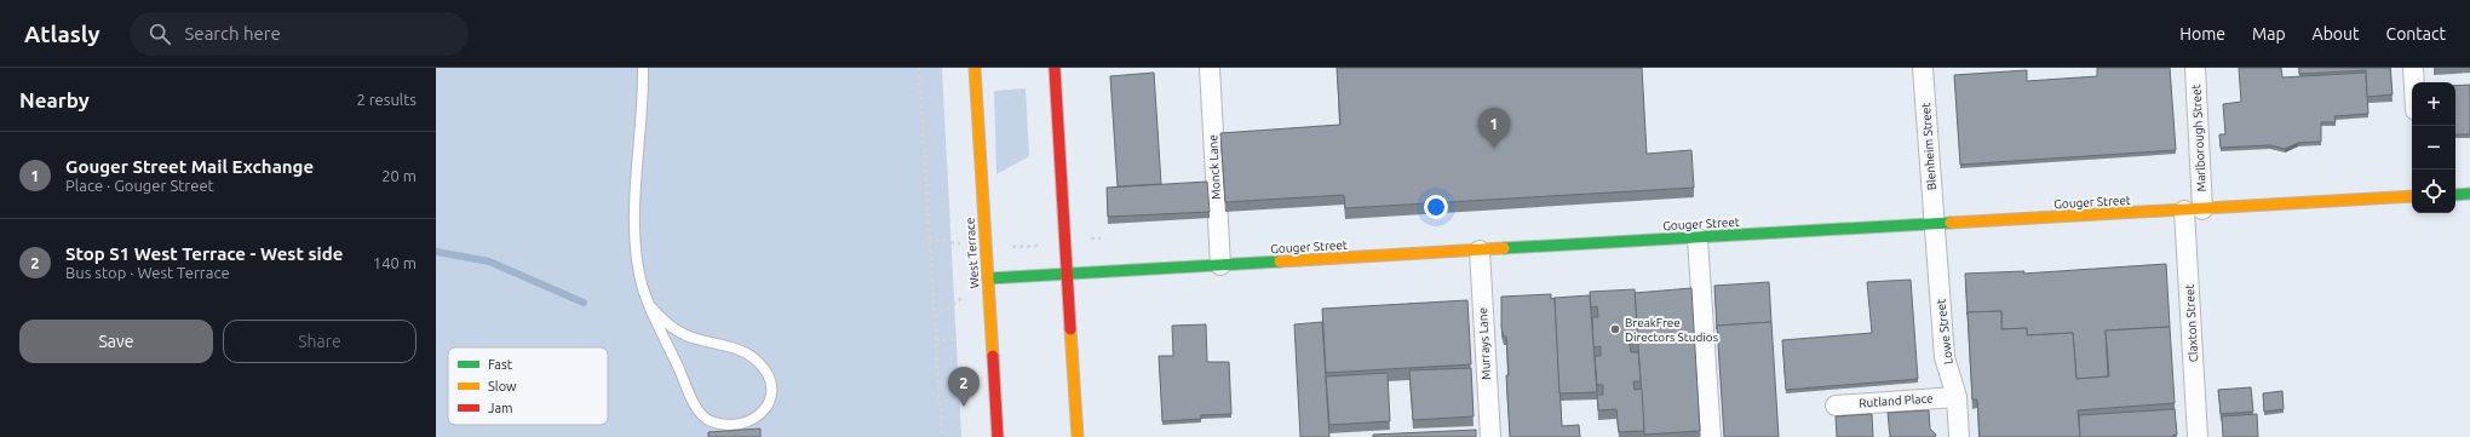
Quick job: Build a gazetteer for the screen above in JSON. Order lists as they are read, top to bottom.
{
  "streets": {
    "street": [
      "Marlborough Street",
      "Blenheim Street",
      "Monck Lane",
      "Gouger Street",
      "West Terrace",
      "Claxton Street",
      "Lowe Street",
      "Murrays Lane",
      "Rutland Place"
    ]
  },
  "crossings": [
    ["Marlborough Street", "Gouger Street"],
    ["Marlborough Street", "Claxton Street"],
    ["Blenheim Street", "Gouger Street"],
    ["Blenheim Street", "Lowe Street"],
    ["Monck Lane", "Gouger Street"],
    ["Gouger Street", "West Terrace"],
    ["Gouger Street", "Claxton Street"],
    ["Gouger Street", "Lowe Street"],
    ["Gouger Street", "Murrays Lane"],
    ["Lowe Street", "Rutland Place"]
  ],
  "places": ["BreakFree Directors Studios"],
  "legend": ["Fast", "Slow", "Jam"],
  "page": {
    "header": "Atlasly",
    "search": "Search here",
    "nav": [
      "Home",
      "Map",
      "About",
      "Contact"
    ],
    "heading": ["Nearby", "2 results"],
    "map_buttons": ["+", "−"],
    "pins": ["1", "2"],
    "list": [
      {
        "mark": "1",
        "name": "Gouger Street Mail Exchange",
        "note": "Place · Gouger Street",
        "value": "20 m"
      },
      {
        "mark": "2",
        "name": "Stop S1 West Terrace - West side",
        "note": "Bus stop · West Terrace",
        "value": "140 m"
      }
    ],
    "buttons": ["Save", "Share"]
  }
}
